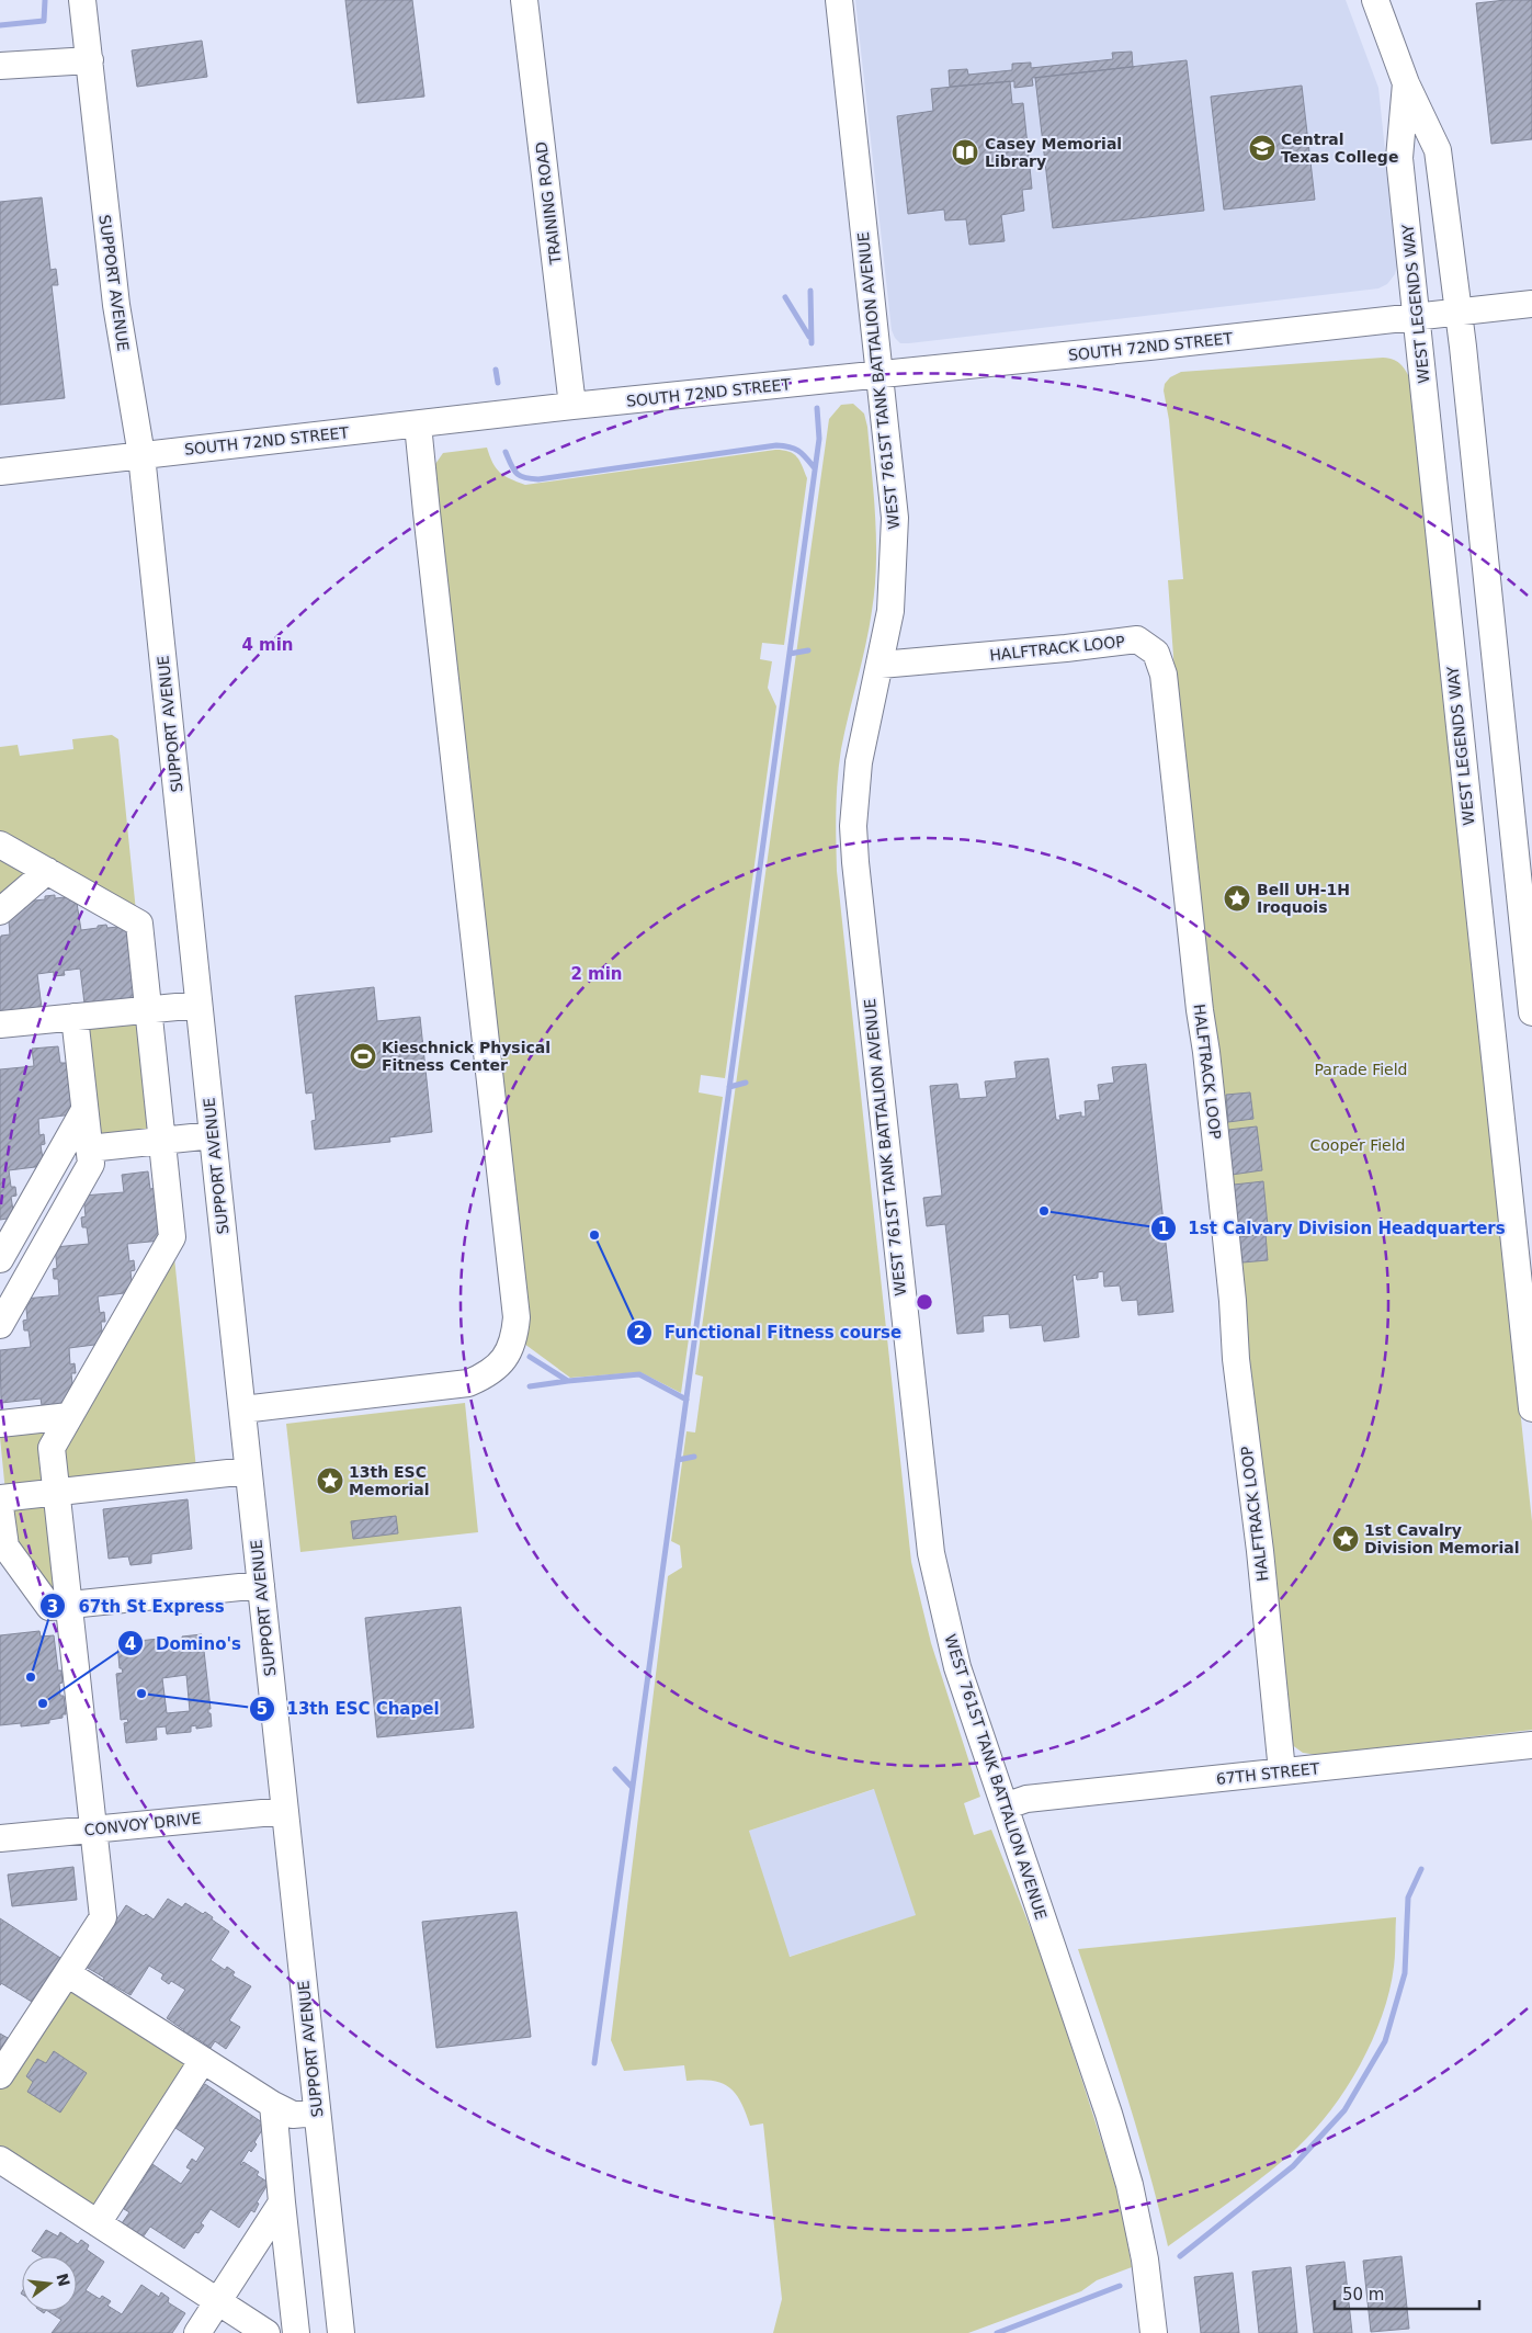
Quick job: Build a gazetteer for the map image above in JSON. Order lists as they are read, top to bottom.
{
  "streets": {
    "street": [
      "TRAINING ROAD",
      "SUPPORT AVENUE",
      "WEST LEGENDS WAY",
      "SOUTH 72ND STREET",
      "WEST 761ST TANK BATTALION AVENUE",
      "HALFTRACK LOOP",
      "67TH STREET",
      "CONVOY DRIVE"
    ]
  },
  "crossings": [
    ["TRAINING ROAD", "SOUTH 72ND STREET"],
    ["SUPPORT AVENUE", "SOUTH 72ND STREET"],
    ["SUPPORT AVENUE", "CONVOY DRIVE"],
    ["WEST LEGENDS WAY", "SOUTH 72ND STREET"],
    ["SOUTH 72ND STREET", "WEST 761ST TANK BATTALION AVENUE"],
    ["WEST 761ST TANK BATTALION AVENUE", "HALFTRACK LOOP"],
    ["WEST 761ST TANK BATTALION AVENUE", "67TH STREET"],
    ["HALFTRACK LOOP", "67TH STREET"]
  ],
  "parks": ["Parade Field", "Cooper Field"],
  "places": {
    "school or university": ["Central Texas College"],
    "library": ["Casey Memorial Library"],
    "place": ["Bell UH-1H Iroquois", "13th ESC Memorial", "1st Cavalry Division Memorial"],
    "sports": ["Kieschnick Physical Fitness Center"],
    "other": [
      "1st Calvary Division Headquarters",
      "Functional Fitness course",
      "67th St Express",
      "13th ESC Chapel",
      "Domino's"
    ]
  },
  "scale_bar": "50 m",
  "north": "right",
  "rings": ["4 min", "2 min"]
}
